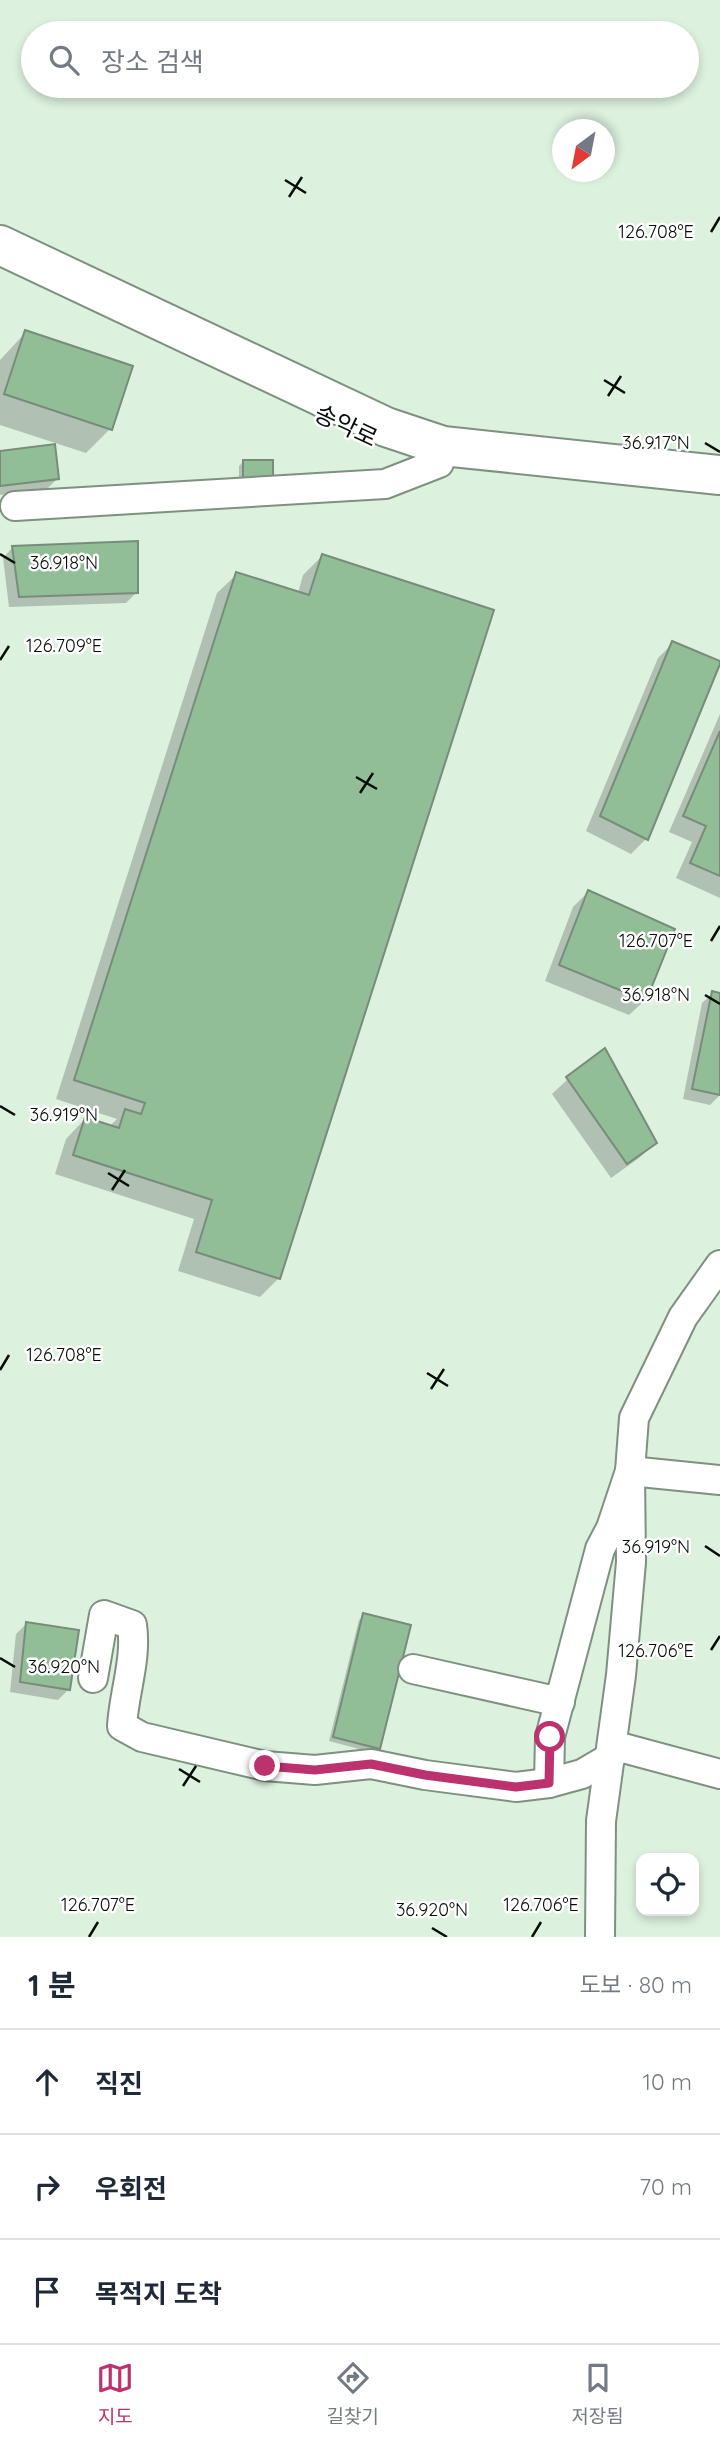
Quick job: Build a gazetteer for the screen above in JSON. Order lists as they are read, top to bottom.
{
  "streets": {
    "main road": ["송악로"]
  },
  "north": "bottom left",
  "page": {
    "search": "장소 검색",
    "heading": ["1 분", "도보 · 80 m"],
    "list": [
      ["직진", "10 m"],
      ["우회전", "70 m"],
      "목적지 도착"
    ],
    "nav": ["지도", "길찾기", "저장됨"]
  },
  "coordinates": [
    "126.708°E",
    "36.917°N",
    "36.918°N",
    "126.709°E",
    "126.707°E",
    "36.919°N",
    "126.706°E",
    "36.920°N"
  ]
}
